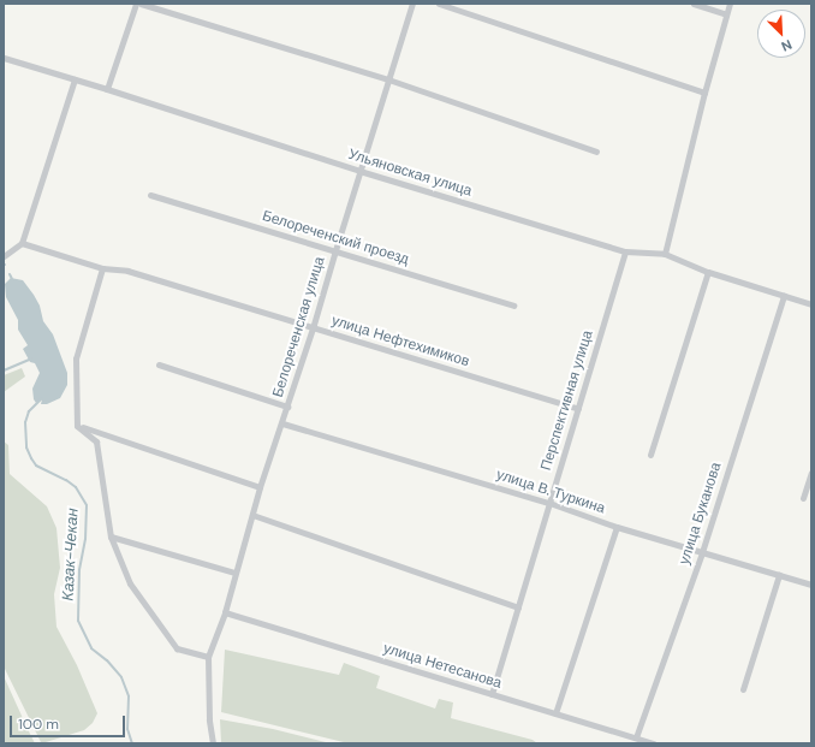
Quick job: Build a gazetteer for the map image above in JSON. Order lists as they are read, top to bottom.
{
  "streets": {
    "street": [
      "Ульяновская улица",
      "Белореченский проезд",
      "Белореченская улица",
      "улица Нефтехимиков",
      "Перспективная улица",
      "улица В. Туркина",
      "улица Буканова",
      "улица Нетесанова"
    ]
  },
  "crossings": [
    ["Ульяновская улица", "Белореченская улица"],
    ["Ульяновская улица", "Перспективная улица"],
    ["Ульяновская улица", "улица Буканова"],
    ["Белореченский проезд", "Белореченская улица"],
    ["Белореченская улица", "улица Нефтехимиков"],
    ["Белореченская улица", "улица В. Туркина"],
    ["Белореченская улица", "улица Нетесанова"],
    ["улица Нефтехимиков", "Перспективная улица"],
    ["Перспективная улица", "улица В. Туркина"],
    ["Перспективная улица", "улица Нетесанова"],
    ["улица В. Туркина", "улица Буканова"],
    ["улица Буканова", "улица Нетесанова"]
  ],
  "water": ["Казак-Чекан"],
  "scale_bar": "100 m",
  "north": "bottom right"
}
